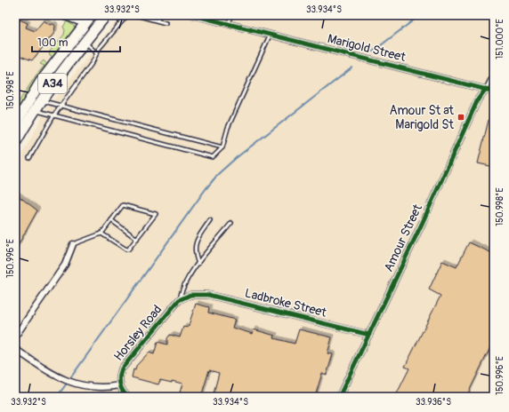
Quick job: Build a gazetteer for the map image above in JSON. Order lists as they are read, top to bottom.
{
  "streets": {
    "highway": ["A34"],
    "street": [
      "Marigold Street",
      "Amour Street",
      "Ladbroke Street",
      "Horsley Road"
    ]
  },
  "crossings": [
    ["Marigold Street", "Amour Street"],
    ["Amour Street", "Ladbroke Street"],
    ["Ladbroke Street", "Horsley Road"]
  ],
  "places": {
    "transit": ["Amour St at Marigold St"]
  },
  "scale_bar": "100 m",
  "coordinates": [
    "33.932°S",
    "33.934°S",
    "151.000°E",
    "150.998°E",
    "150.996°E",
    "33.936°S"
  ]
}
